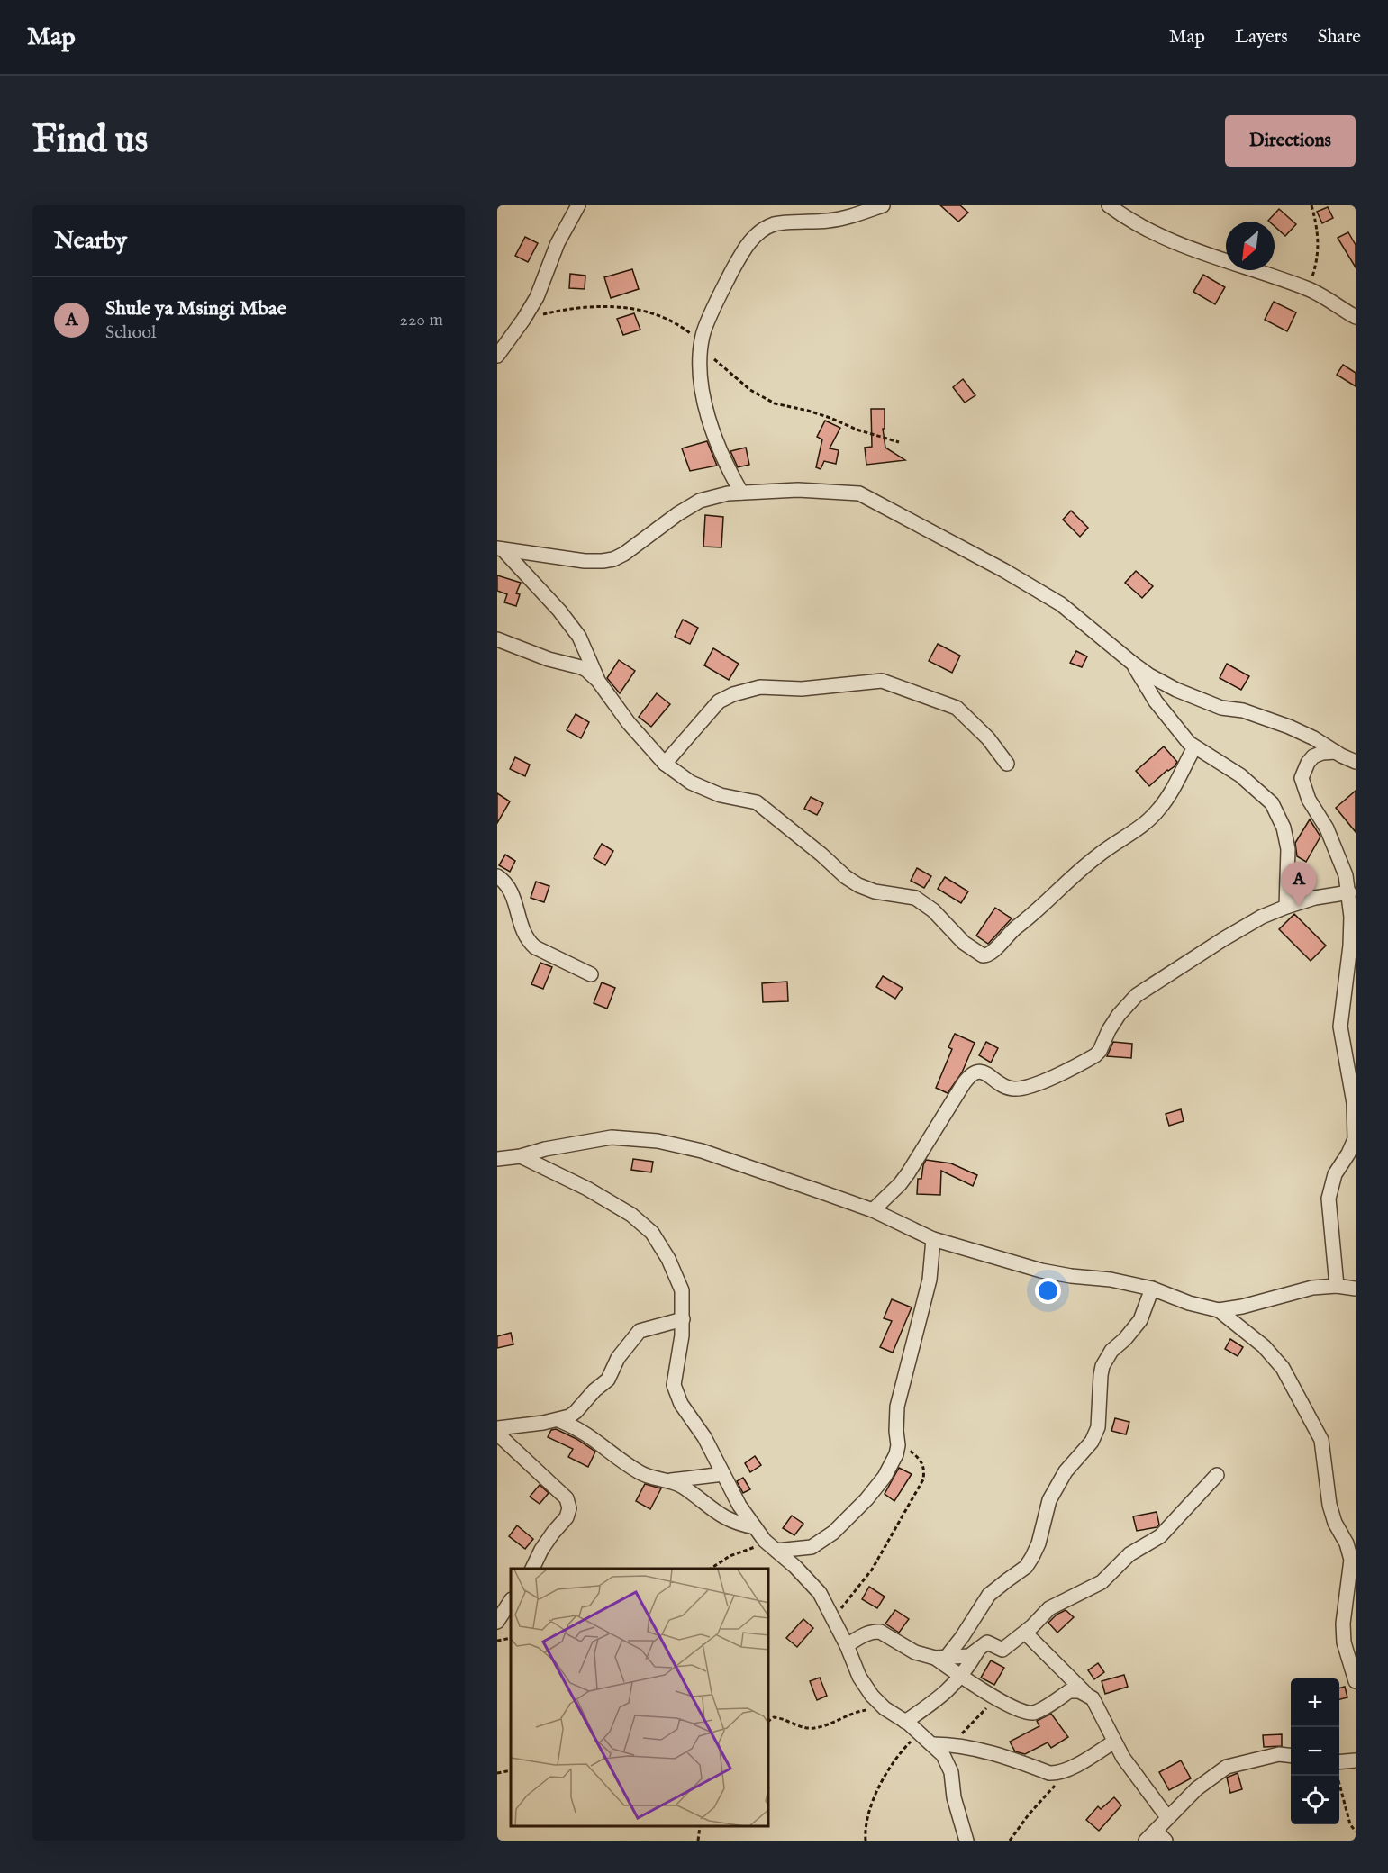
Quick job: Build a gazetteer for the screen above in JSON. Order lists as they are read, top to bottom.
{
  "north": "bottom left",
  "page": {
    "header": "Map",
    "nav": ["Map", "Layers", "Share"],
    "buttons": "Directions",
    "title": "Find us",
    "heading": "Nearby",
    "list": [
      {
        "mark": "A",
        "name": "Shule ya Msingi Mbae",
        "note": "School",
        "value": "220 m"
      }
    ],
    "pins": "A",
    "map_buttons": ["+", "−"]
  }
}
